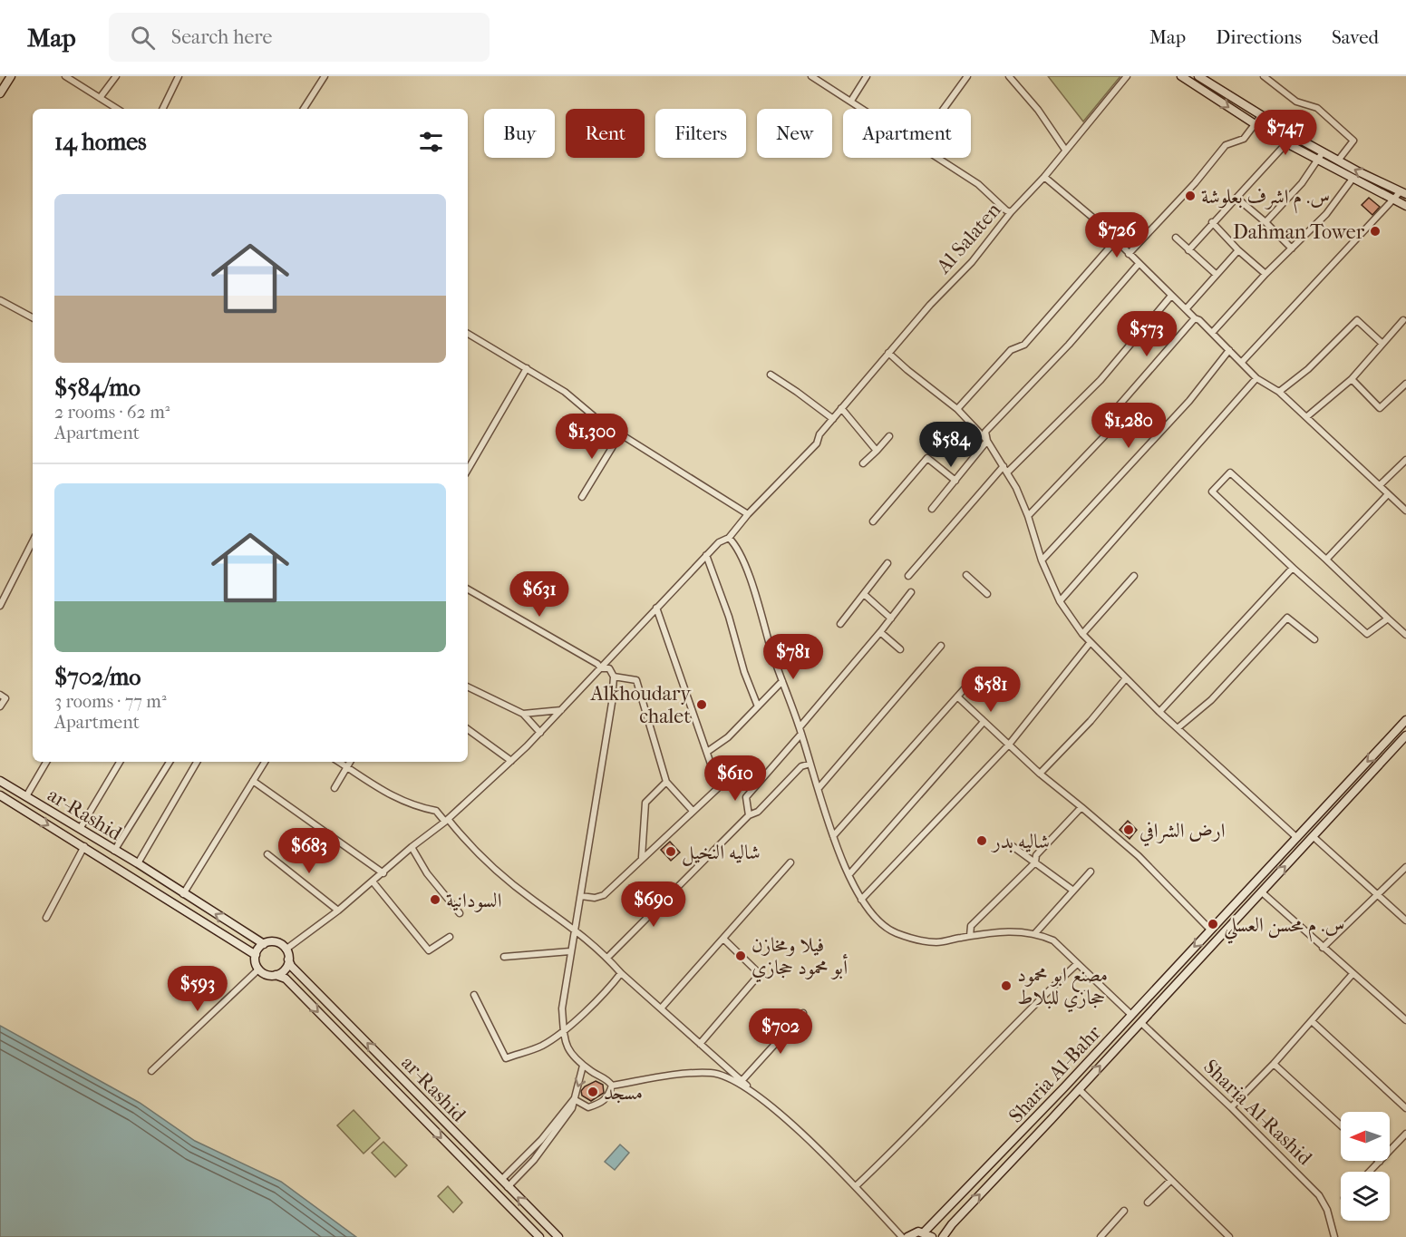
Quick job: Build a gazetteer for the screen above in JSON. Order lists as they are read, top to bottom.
{
  "streets": {
    "main road": ["ar-Rashid", "Sharia Al-Bahr"],
    "street": ["Al Salaten", "Sharia Al-Rashid"]
  },
  "crossings": [
    ["Al Salaten", "ar-Rashid"],
    ["Sharia Al-Bahr", "Sharia Al-Rashid"]
  ],
  "places": [
    "س. م اشرف بعلوشة",
    "Dahman Tower",
    "Alkhoudary chalet",
    "ارض الشرافي",
    "شاليه بدر",
    "شاليه النخيل",
    "السودانية",
    "س. م محسن العسلي",
    "فيلا ومخازن أبو محمود حجازي",
    "مصنع ابو محمود حجازي للبلاط",
    "مسجد"
  ],
  "north": "left",
  "page": {
    "header": "Map",
    "search": "Search here",
    "nav": ["Map", "Directions", "Saved"],
    "chip": [
      "Buy",
      "Rent",
      "Filters",
      "New",
      "Apartment"
    ],
    "heading": "14 homes",
    "price": [
      "$747",
      "$726",
      "$573",
      "$1,280",
      "$1,300",
      "$584",
      "$631",
      "$781",
      "$581",
      "$610",
      "$683",
      "$690",
      "$593",
      "$702"
    ],
    "list": [
      {
        "name": "$584/mo",
        "note": "2 rooms · 62 m² · Apartment"
      },
      {
        "name": "$702/mo",
        "note": "3 rooms · 77 m² · Apartment"
      }
    ]
  }
}
